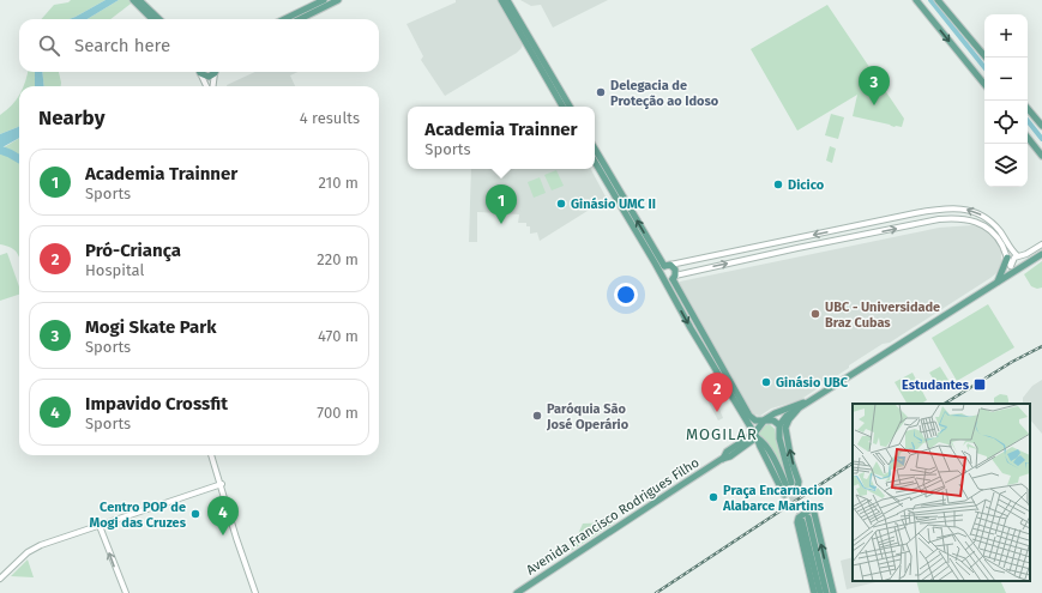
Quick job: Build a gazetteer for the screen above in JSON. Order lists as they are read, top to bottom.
{
  "streets": {
    "main road": ["Avenida Francisco Rodrigues Filho"]
  },
  "districts": ["MOGILAR"],
  "places": {
    "other": [
      "Delegacia de Proteção ao Idoso",
      "Dicico",
      "Ginásio UMC II",
      "UBC - Universidade Braz Cubas",
      "Ginásio UBC",
      "Paróquia São José Operário",
      "Praça Encarnacion Alabarce Martins",
      "Centro POP de Mogi das Cruzes"
    ],
    "transit": ["Estudantes"]
  },
  "page": {
    "map_buttons": ["+", "−"],
    "search": "Search here",
    "pins": [
      "3",
      "1",
      "2",
      "4"
    ],
    "heading": ["Nearby", "4 results"],
    "popup": ["Academia Trainner", "Sports"],
    "list": [
      {
        "mark": "1",
        "name": "Academia Trainner",
        "note": "Sports",
        "value": "210 m"
      },
      {
        "mark": "2",
        "name": "Pró-Criança",
        "note": "Hospital",
        "value": "220 m"
      },
      {
        "mark": "3",
        "name": "Mogi Skate Park",
        "note": "Sports",
        "value": "470 m"
      },
      {
        "mark": "4",
        "name": "Impavido Crossfit",
        "note": "Sports",
        "value": "700 m"
      }
    ]
  }
}
